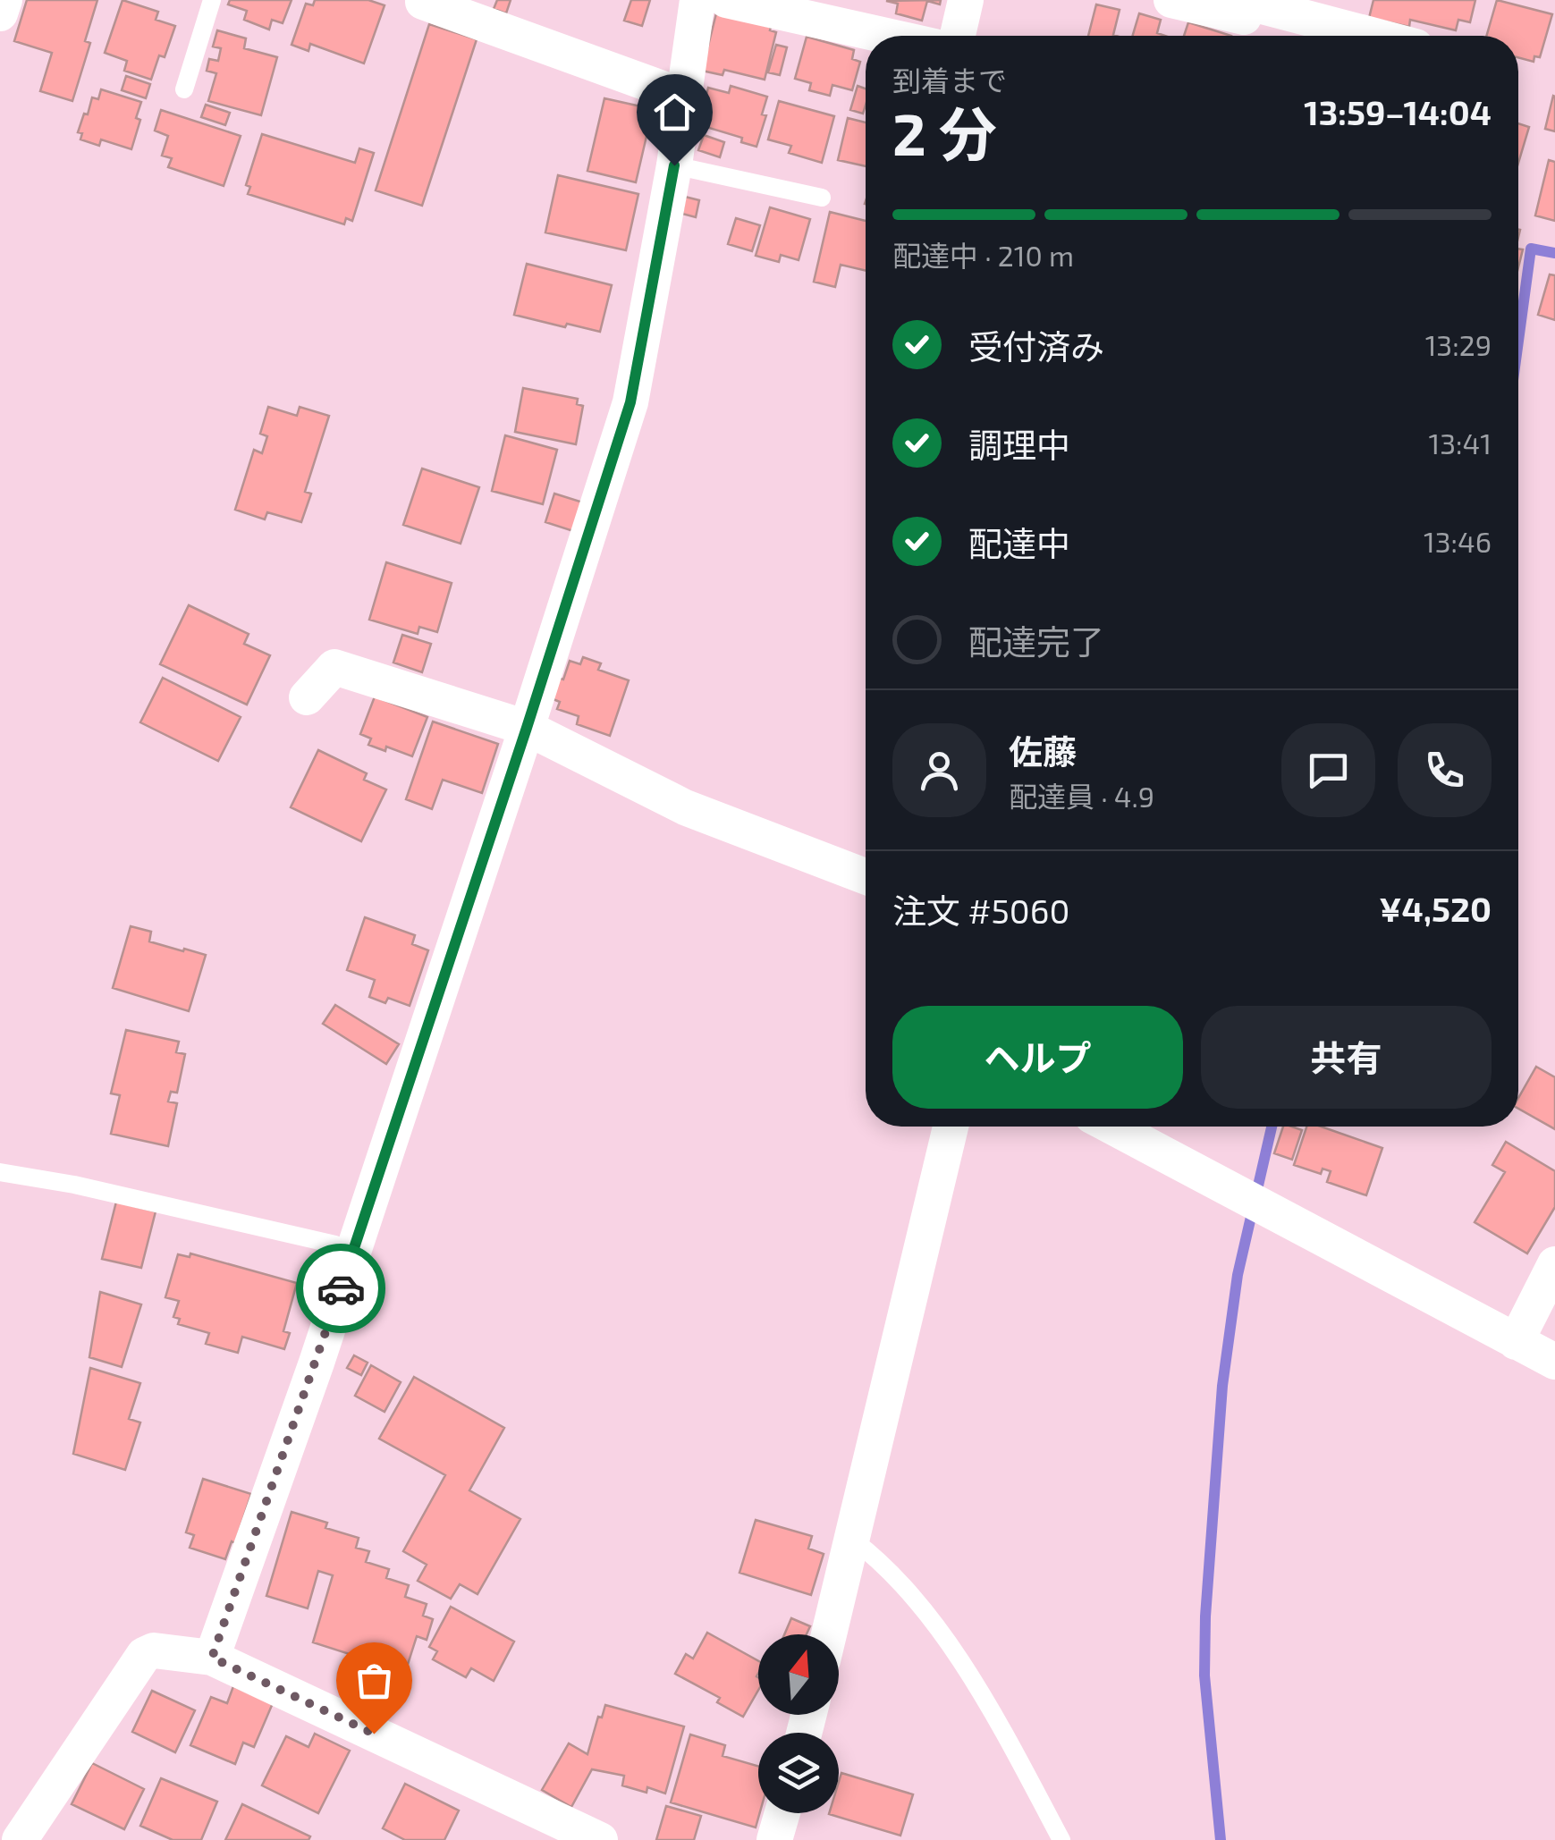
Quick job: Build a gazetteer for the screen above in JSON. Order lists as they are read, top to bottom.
{
  "north": "top",
  "page": {
    "heading": ["2 分", "到着まで", "13:59–14:04"],
    "panel": [
      "佐藤",
      "配達員 · 4.9",
      "注文 #5060",
      "¥4,520"
    ],
    "bar": "配達中 · 210 m",
    "list": [
      ["受付済み", "13:29"],
      ["調理中", "13:41"],
      ["配達中", "13:46"],
      "配達完了"
    ],
    "buttons": ["ヘルプ", "共有"]
  }
}
